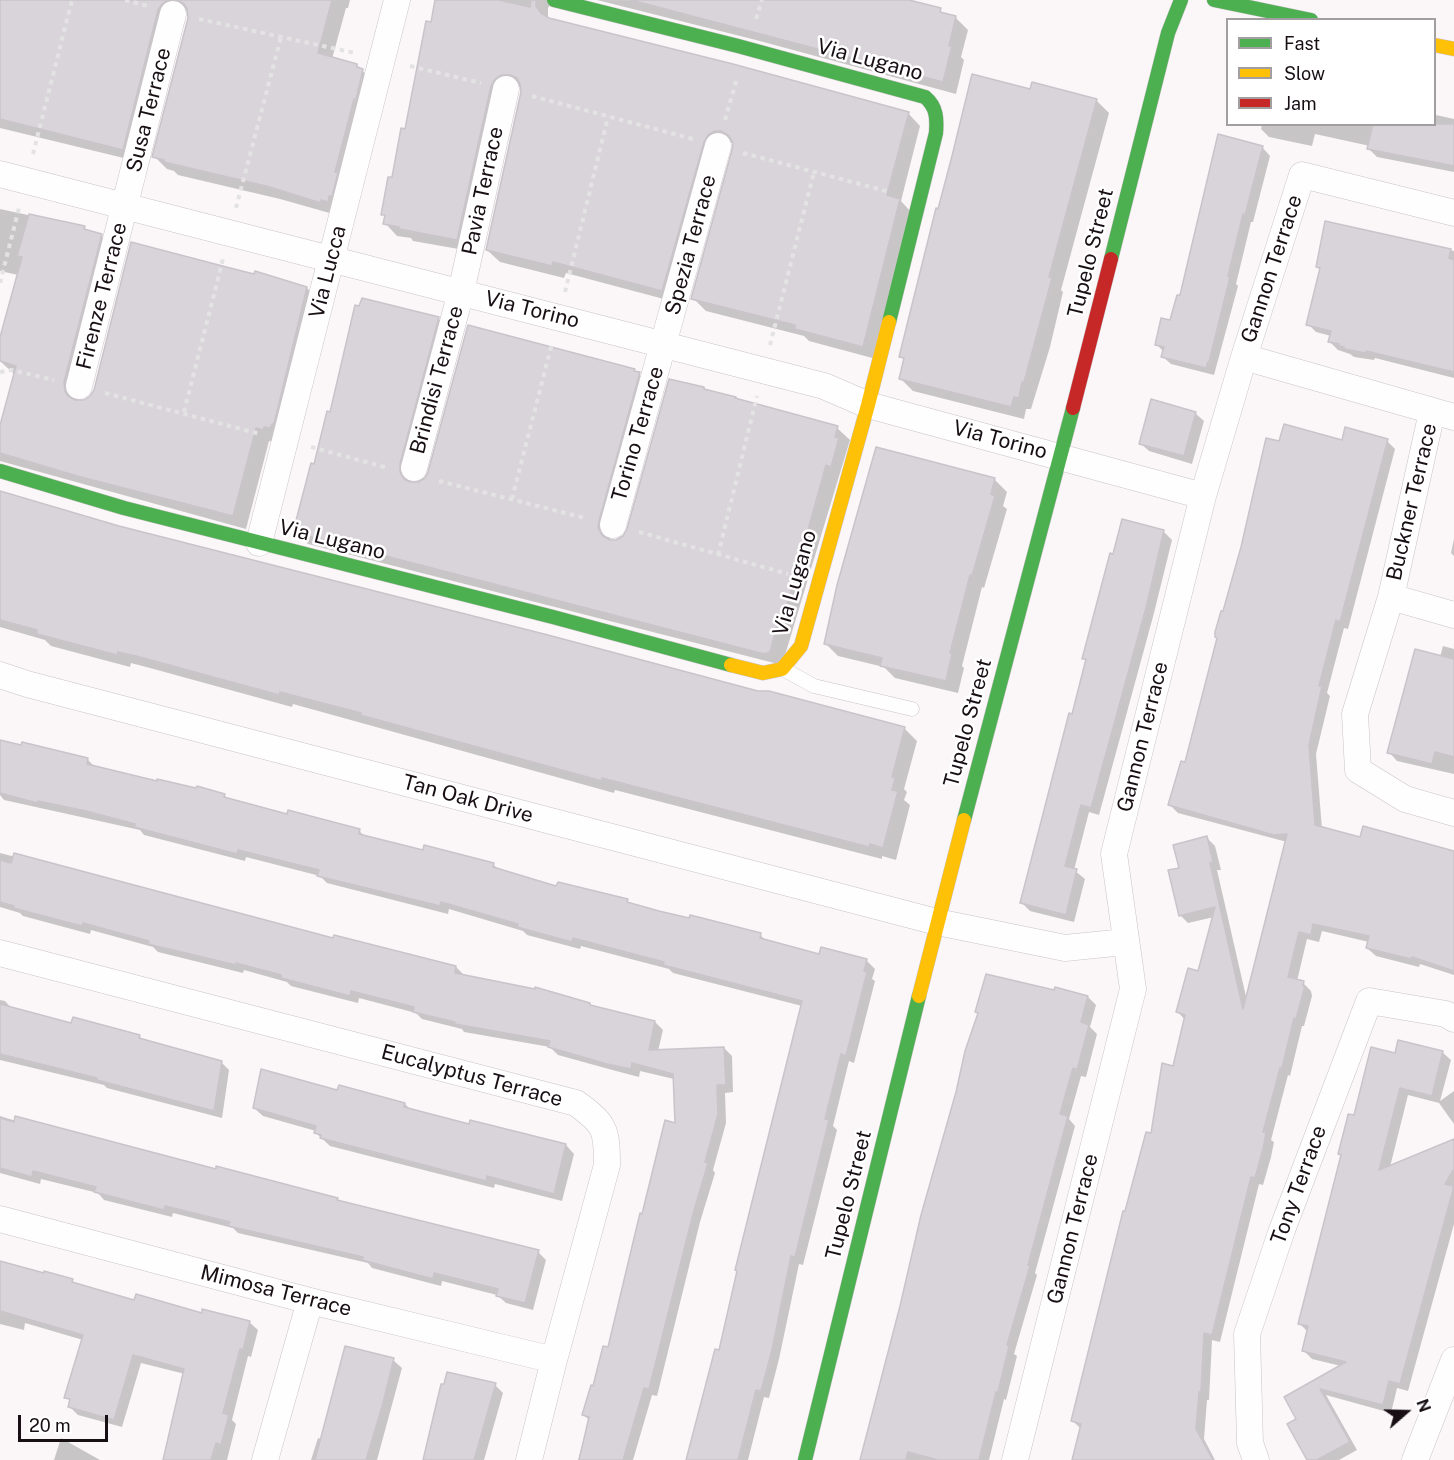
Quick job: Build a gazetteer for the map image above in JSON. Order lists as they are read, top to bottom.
{
  "streets": {
    "street": [
      "Via Lugano",
      "Susa Terrace",
      "Pavia Terrace",
      "Spezia Terrace",
      "Tupelo Street",
      "Gannon Terrace",
      "Via Lucca",
      "Firenze Terrace",
      "Via Torino",
      "Brindisi Terrace",
      "Torino Terrace",
      "Buckner Terrace",
      "Tan Oak Drive",
      "Eucalyptus Terrace",
      "Tony Terrace",
      "Mimosa Terrace"
    ]
  },
  "crossings": [
    ["Via Lugano", "Via Lucca"],
    ["Via Lugano", "Via Torino"],
    ["Susa Terrace", "Firenze Terrace"],
    ["Susa Terrace", "Via Torino"],
    ["Pavia Terrace", "Via Torino"],
    ["Pavia Terrace", "Brindisi Terrace"],
    ["Spezia Terrace", "Via Torino"],
    ["Spezia Terrace", "Torino Terrace"],
    ["Tupelo Street", "Via Torino"],
    ["Tupelo Street", "Tan Oak Drive"],
    ["Gannon Terrace", "Via Torino"],
    ["Gannon Terrace", "Tan Oak Drive"],
    ["Via Lucca", "Via Torino"],
    ["Firenze Terrace", "Via Torino"],
    ["Via Torino", "Brindisi Terrace"],
    ["Via Torino", "Torino Terrace"],
    ["Eucalyptus Terrace", "Mimosa Terrace"]
  ],
  "legend": ["Fast", "Slow", "Jam"],
  "scale_bar": "20 m",
  "north": "right"
}
